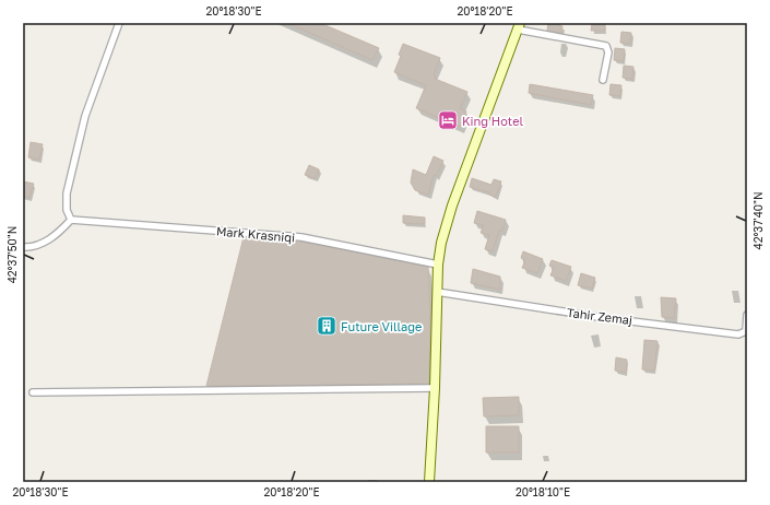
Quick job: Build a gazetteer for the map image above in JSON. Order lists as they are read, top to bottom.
{
  "streets": {
    "street": ["Mark Krasniqi", "Tahir Zemaj"]
  },
  "places": {
    "hotel": ["King Hotel"],
    "building": ["Future Village"]
  },
  "coordinates": [
    "20°18'30\"E",
    "20°18'20\"E",
    "42°37'40\"N",
    "42°37'50\"N",
    "20°18'10\"E"
  ]
}
